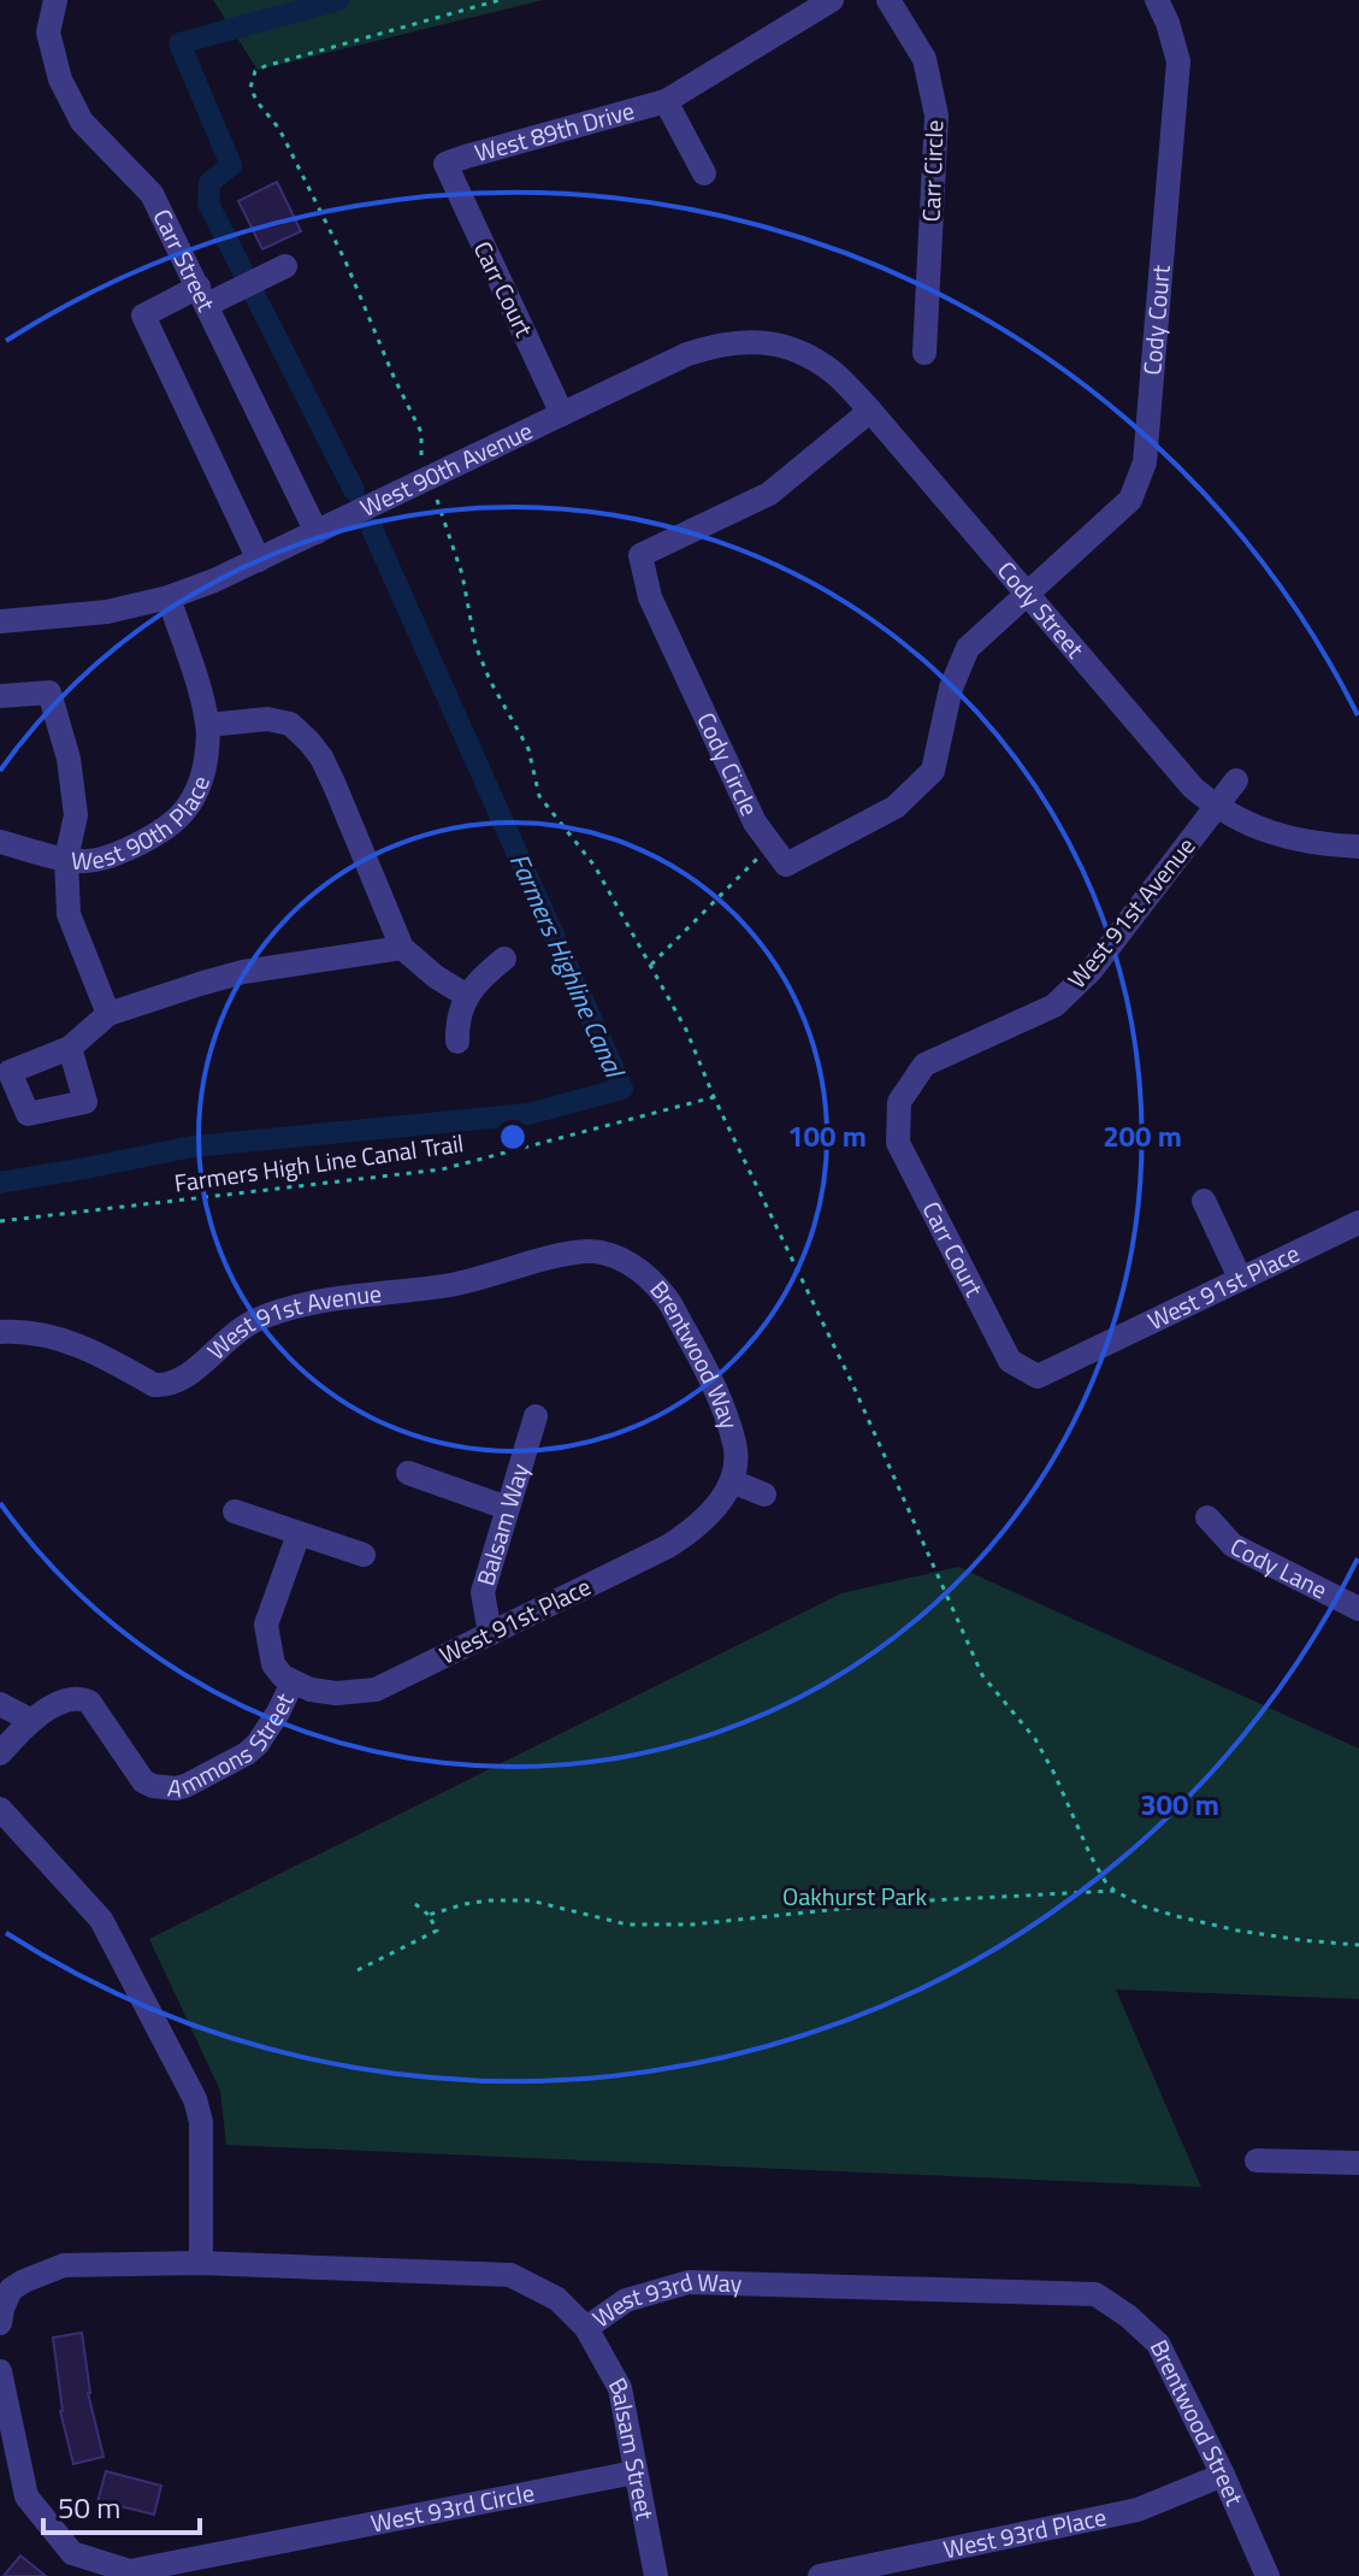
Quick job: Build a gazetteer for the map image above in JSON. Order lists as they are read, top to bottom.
{
  "streets": {
    "street": [
      "West 89th Drive",
      "Carr Circle",
      "Carr Street",
      "Carr Court",
      "Cody Court",
      "West 90th Avenue",
      "Cody Street",
      "Cody Circle",
      "West 90th Place",
      "West 91st Avenue",
      "West 91st Place",
      "Brentwood Way",
      "Balsam Way",
      "Cody Lane",
      "Ammons Street",
      "West 93rd Way",
      "Brentwood Street",
      "Balsam Street",
      "West 93rd Circle",
      "West 93rd Place"
    ],
    "path": ["Farmers High Line Canal Trail"]
  },
  "crossings": [
    ["West 89th Drive", "Carr Court"],
    ["Carr Street", "West 90th Avenue"],
    ["Carr Court", "West 90th Avenue"],
    ["Carr Court", "West 91st Avenue"],
    ["Carr Court", "West 91st Place"],
    ["Cody Court", "Cody Street"],
    ["West 90th Avenue", "Cody Street"],
    ["West 90th Avenue", "Cody Circle"],
    ["West 90th Avenue", "West 90th Place"],
    ["Cody Street", "Cody Circle"],
    ["Cody Street", "West 91st Avenue"],
    ["West 91st Avenue", "Brentwood Way"],
    ["West 91st Place", "Brentwood Way"],
    ["West 91st Place", "Balsam Way"],
    ["West 91st Place", "Ammons Street"],
    ["West 93rd Way", "Brentwood Street"],
    ["West 93rd Way", "Balsam Street"],
    ["Brentwood Street", "West 93rd Place"],
    ["Balsam Street", "West 93rd Circle"]
  ],
  "water": ["Farmers Highline Canal"],
  "parks": ["Oakhurst Park"],
  "scale_bar": "50 m",
  "rings": ["100 m", "200 m", "300 m"]
}
